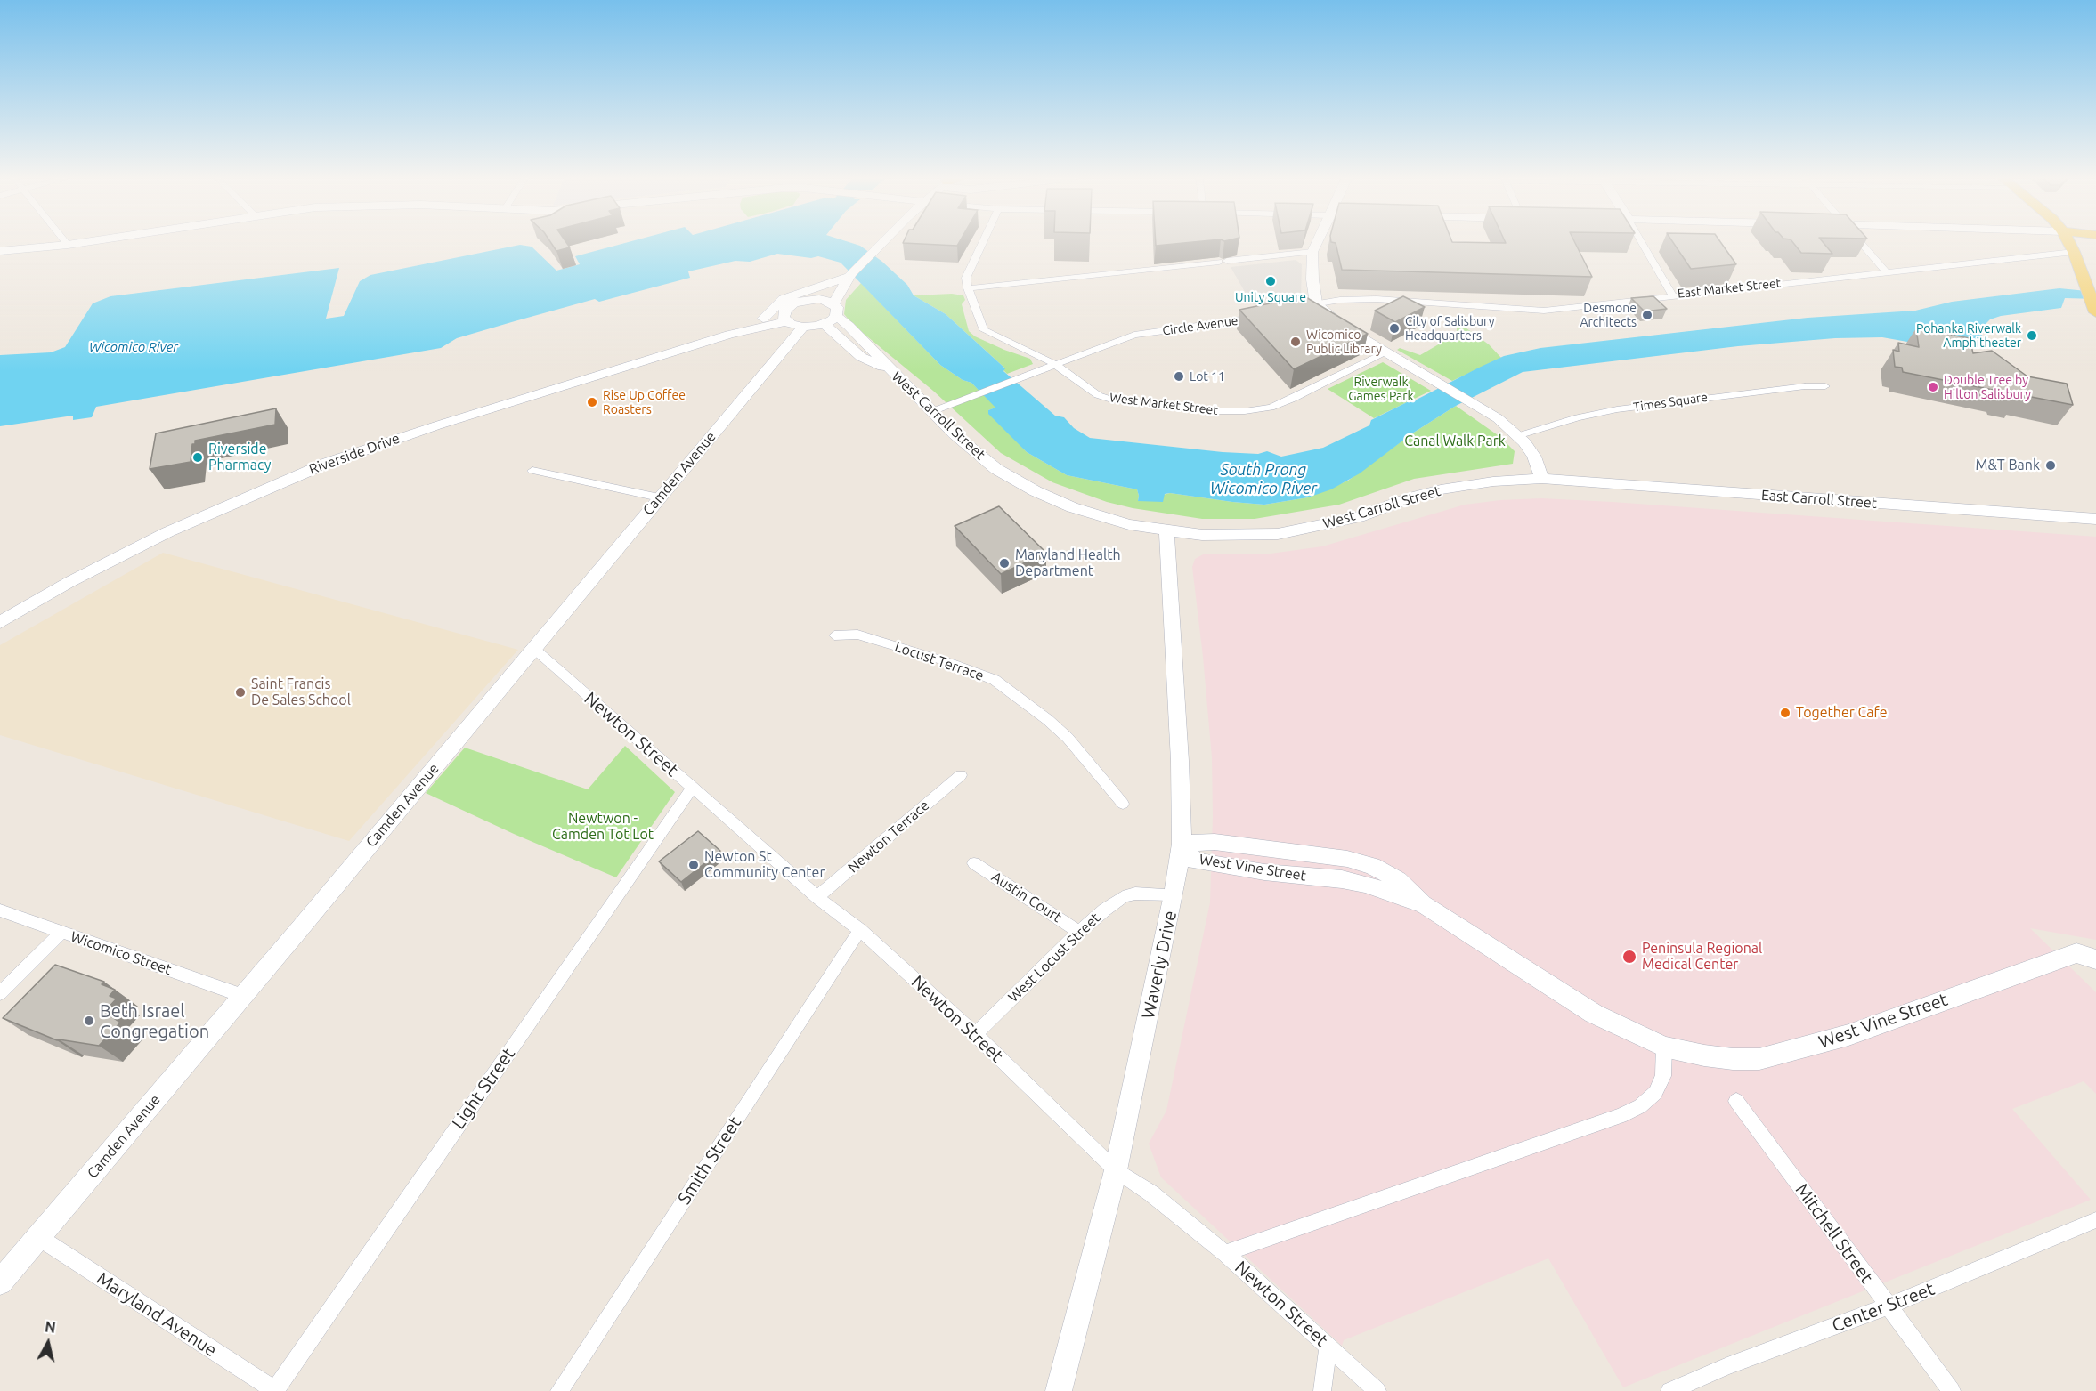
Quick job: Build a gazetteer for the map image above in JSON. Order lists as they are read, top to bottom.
{
  "streets": {
    "street": [
      "East Market Street",
      "Circle Avenue",
      "Times Square",
      "West Market Street",
      "West Carroll Street",
      "Riverside Drive",
      "Camden Avenue",
      "East Carroll Street",
      "Locust Terrace",
      "Newton Street",
      "Newton Terrace",
      "West Vine Street",
      "Austin Court",
      "Wicomico Street",
      "West Locust Street",
      "Waverly Drive",
      "Light Street",
      "Smith Street",
      "Mitchell Street",
      "Center Street",
      "Maryland Avenue"
    ]
  },
  "crossings": [
    ["Circle Avenue", "West Market Street"],
    ["Circle Avenue", "West Carroll Street"],
    ["West Carroll Street", "East Carroll Street"],
    ["West Carroll Street", "Waverly Drive"],
    ["Camden Avenue", "Newton Street"],
    ["Camden Avenue", "Wicomico Street"],
    ["Camden Avenue", "Maryland Avenue"],
    ["Newton Street", "Newton Terrace"],
    ["Newton Street", "West Locust Street"],
    ["Newton Street", "Waverly Drive"],
    ["Newton Street", "Light Street"],
    ["Newton Street", "Smith Street"],
    ["West Vine Street", "Waverly Drive"],
    ["Austin Court", "West Locust Street"],
    ["West Locust Street", "Waverly Drive"],
    ["Light Street", "Maryland Avenue"],
    ["Mitchell Street", "Center Street"]
  ],
  "water": ["Wicomico River", "South Prong Wicomico River"],
  "parks": ["Riverwalk Games Park", "Canal Walk Park", "Newtwon - Camden Tot Lot"],
  "places": [
    "Unity Square",
    "Desmone Architects",
    "City of Salisbury Headquarters",
    "Pohanka Riverwalk Amphitheater",
    "Wicomico Public Library",
    "Lot 11",
    "Double Tree by Hilton Salisbury",
    "Rise Up Coffee Roasters",
    "Riverside Pharmacy",
    "M&T Bank",
    "Maryland Health Department",
    "Saint Francis De Sales School",
    "Together Cafe",
    "Newton St Community Center",
    "Peninsula Regional Medical Center",
    "Beth Israel Congregation"
  ],
  "north": "top"
}
